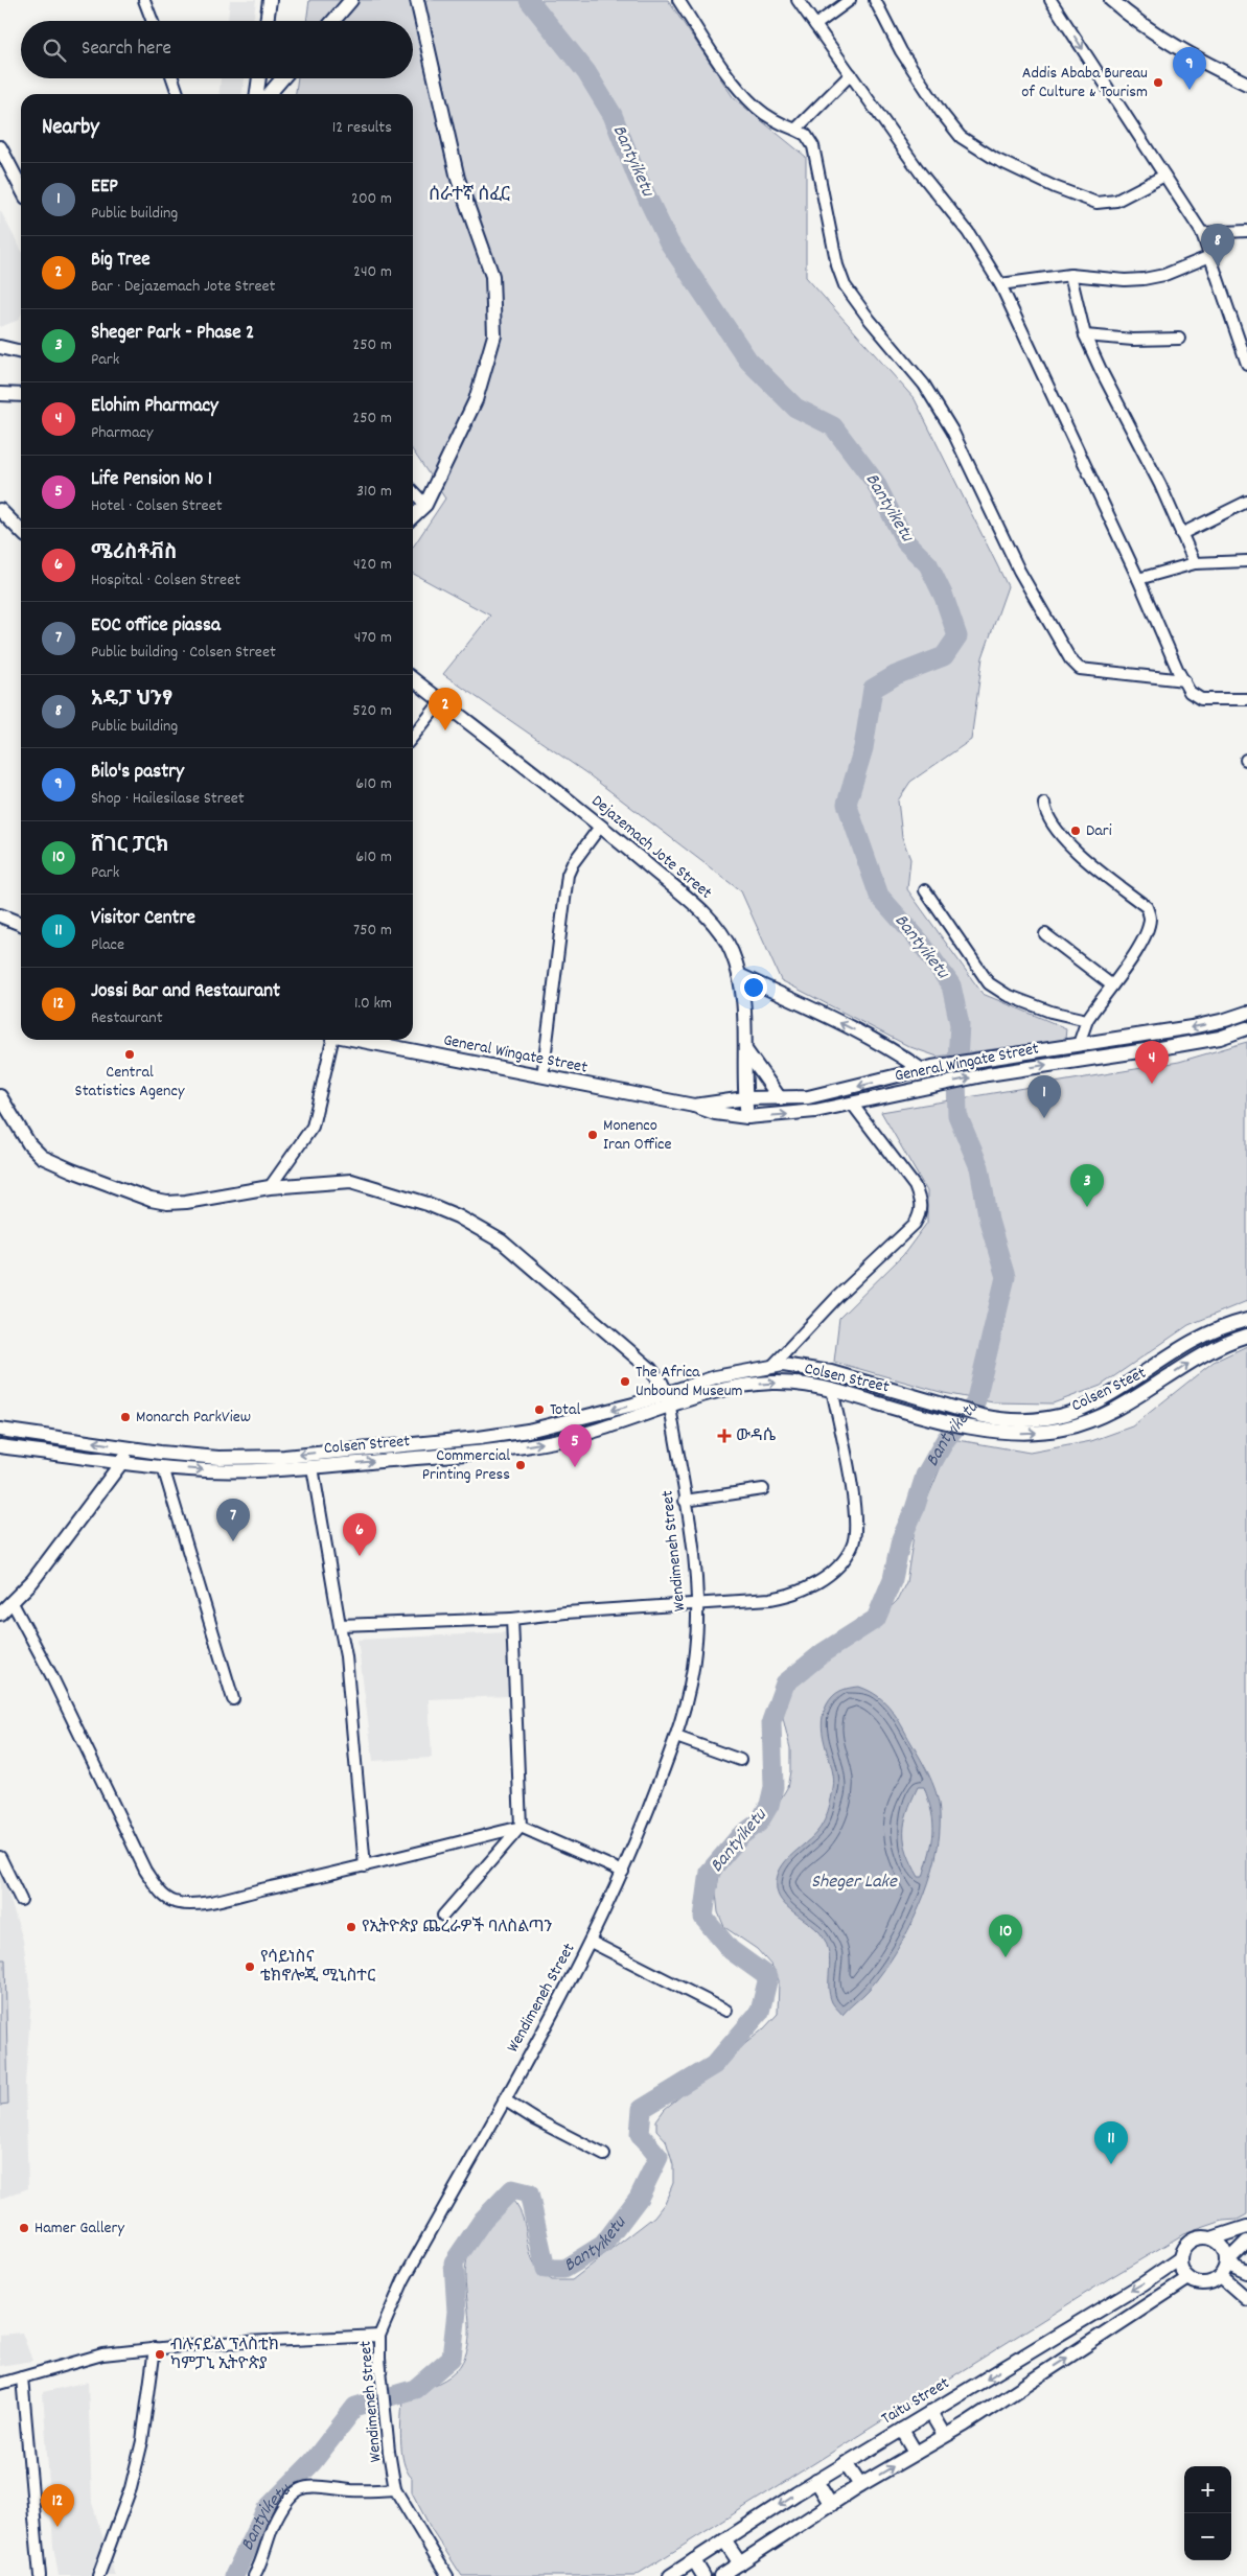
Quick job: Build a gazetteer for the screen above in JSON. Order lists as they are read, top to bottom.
{
  "streets": {
    "main road": [
      "Dejazemach Jote Street",
      "General Wingate Street",
      "Colsen Street",
      "Colsen Steet",
      "Taitu Street"
    ],
    "street": ["Wendimeneh Street"]
  },
  "crossings": [
    ["Dejazemach Jote Street", "General Wingate Street"],
    ["Colsen Street", "Colsen Steet"],
    ["Colsen Street", "Wendimeneh Street"]
  ],
  "districts": ["ሰራተኛ ሰፈር"],
  "water": ["Bantyiketu", "Sheger Lake"],
  "places": {
    "other": [
      "Addis Ababa Bureau of Culture & Tourism",
      "Dari",
      "Central Statistics Agency",
      "Monenco Iran Office",
      "The Africa Unbound Museum",
      "Total",
      "Monarch ParkView",
      "Commercial Printing Press",
      "የኢትዮጵያ ጨረራዎች ባለስልጣን",
      "የሳይነስና ቴክኖሎጂ ሚኒስተር",
      "Hamer Gallery",
      "ብሉናይል ፕላስቲክ ካምፓኒ ኢትዮጵያ"
    ],
    "health": ["ውዳሴ"]
  },
  "page": {
    "search": "Search here",
    "pins": [
      "9",
      "8",
      "2",
      "4",
      "1",
      "3",
      "5",
      "7",
      "6",
      "10",
      "11",
      "12"
    ],
    "heading": ["Nearby", "12 results"],
    "list": [
      {
        "mark": "1",
        "name": "EEP",
        "note": "Public building",
        "value": "200 m"
      },
      {
        "mark": "2",
        "name": "Big Tree",
        "note": "Bar · Dejazemach Jote Street",
        "value": "240 m"
      },
      {
        "mark": "3",
        "name": "Sheger Park - Phase 2",
        "note": "Park",
        "value": "250 m"
      },
      {
        "mark": "4",
        "name": "Elohim Pharmacy",
        "note": "Pharmacy",
        "value": "250 m"
      },
      {
        "mark": "5",
        "name": "Life Pension No 1",
        "note": "Hotel · Colsen Street",
        "value": "310 m"
      },
      {
        "mark": "6",
        "name": "ሜሪስቶቭስ",
        "note": "Hospital · Colsen Street",
        "value": "420 m"
      },
      {
        "mark": "7",
        "name": "EOC office piassa",
        "note": "Public building · Colsen Street",
        "value": "470 m"
      },
      {
        "mark": "8",
        "name": "አዴፓ ህንፃ",
        "note": "Public building",
        "value": "520 m"
      },
      {
        "mark": "9",
        "name": "Bilo's pastry",
        "note": "Shop · Hailesilase Street",
        "value": "610 m"
      },
      {
        "mark": "10",
        "name": "ሸገር ፓርክ",
        "note": "Park",
        "value": "610 m"
      },
      {
        "mark": "11",
        "name": "Visitor Centre",
        "note": "Place",
        "value": "750 m"
      },
      {
        "mark": "12",
        "name": "Jossi Bar and Restaurant",
        "note": "Restaurant",
        "value": "1.0 km"
      }
    ],
    "map_buttons": ["+", "−"]
  }
}
